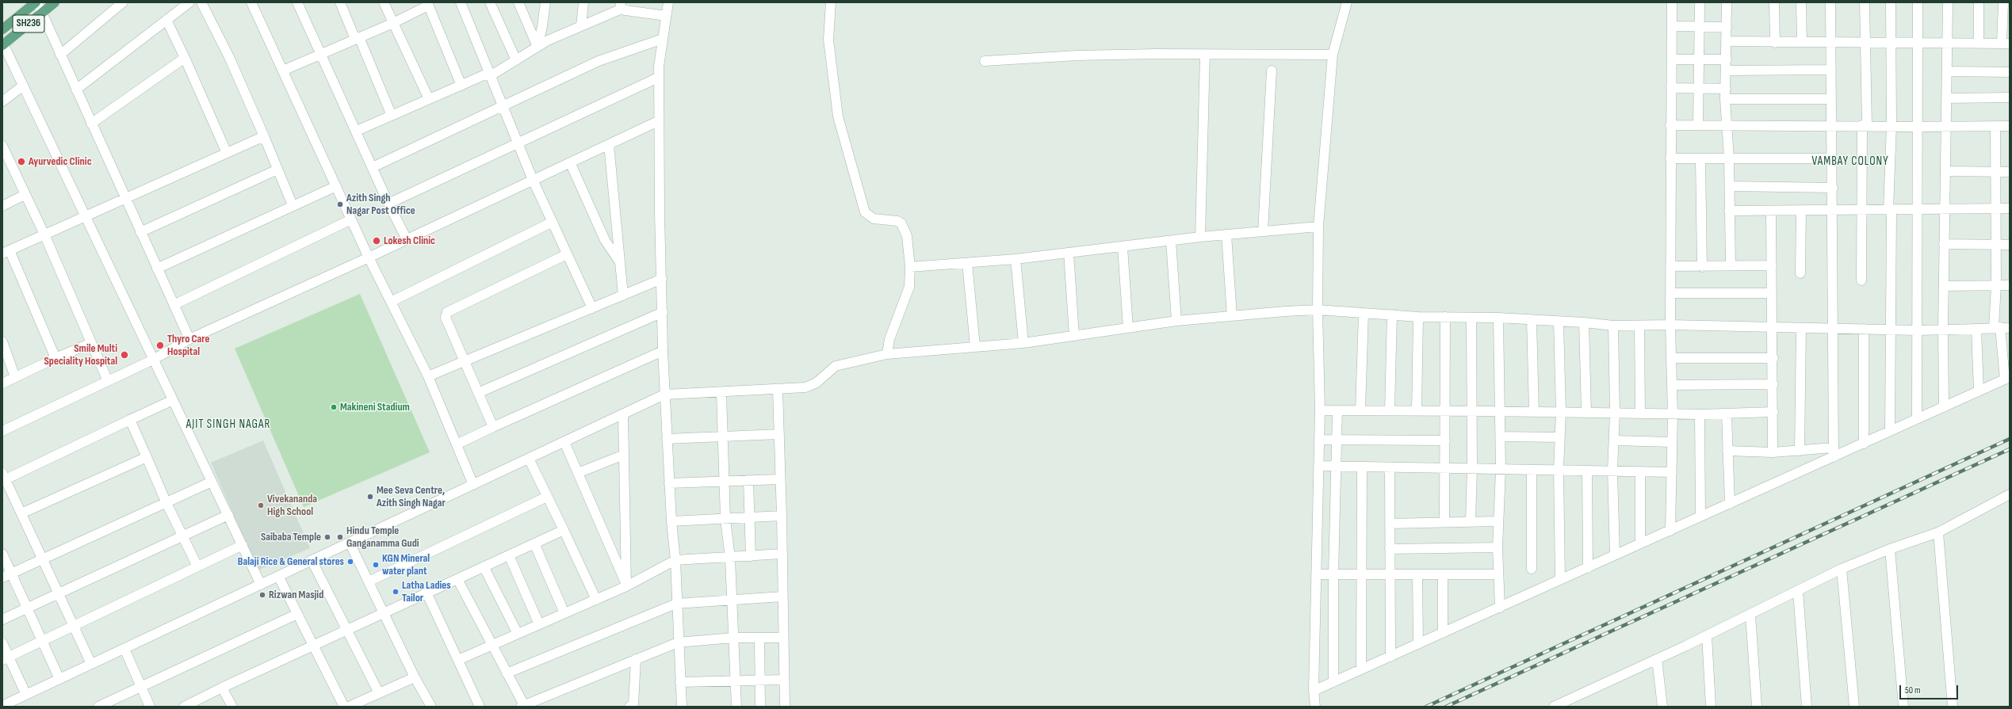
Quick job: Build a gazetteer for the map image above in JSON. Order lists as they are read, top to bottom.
{
  "streets": {
    "main road": ["SH236"]
  },
  "districts": ["VAMBAY COLONY", "AJIT SINGH NAGAR"],
  "places": [
    "Ayurvedic Clinic",
    "Azith Singh Nagar Post Office",
    "Lokesh Clinic",
    "Thyro Care Hospital",
    "Smile Multi Speciality Hospital",
    "Makineni Stadium",
    "Mee Seva Centre, Azith Singh Nagar",
    "Vivekananda High School",
    "Saibaba Temple",
    "Hindu Temple Ganganamma Gudi",
    "Balaji Rice & General stores",
    "KGN Mineral water plant",
    "Latha Ladies Tailor",
    "Rizwan Masjid"
  ],
  "scale_bar": "50 m"
}
